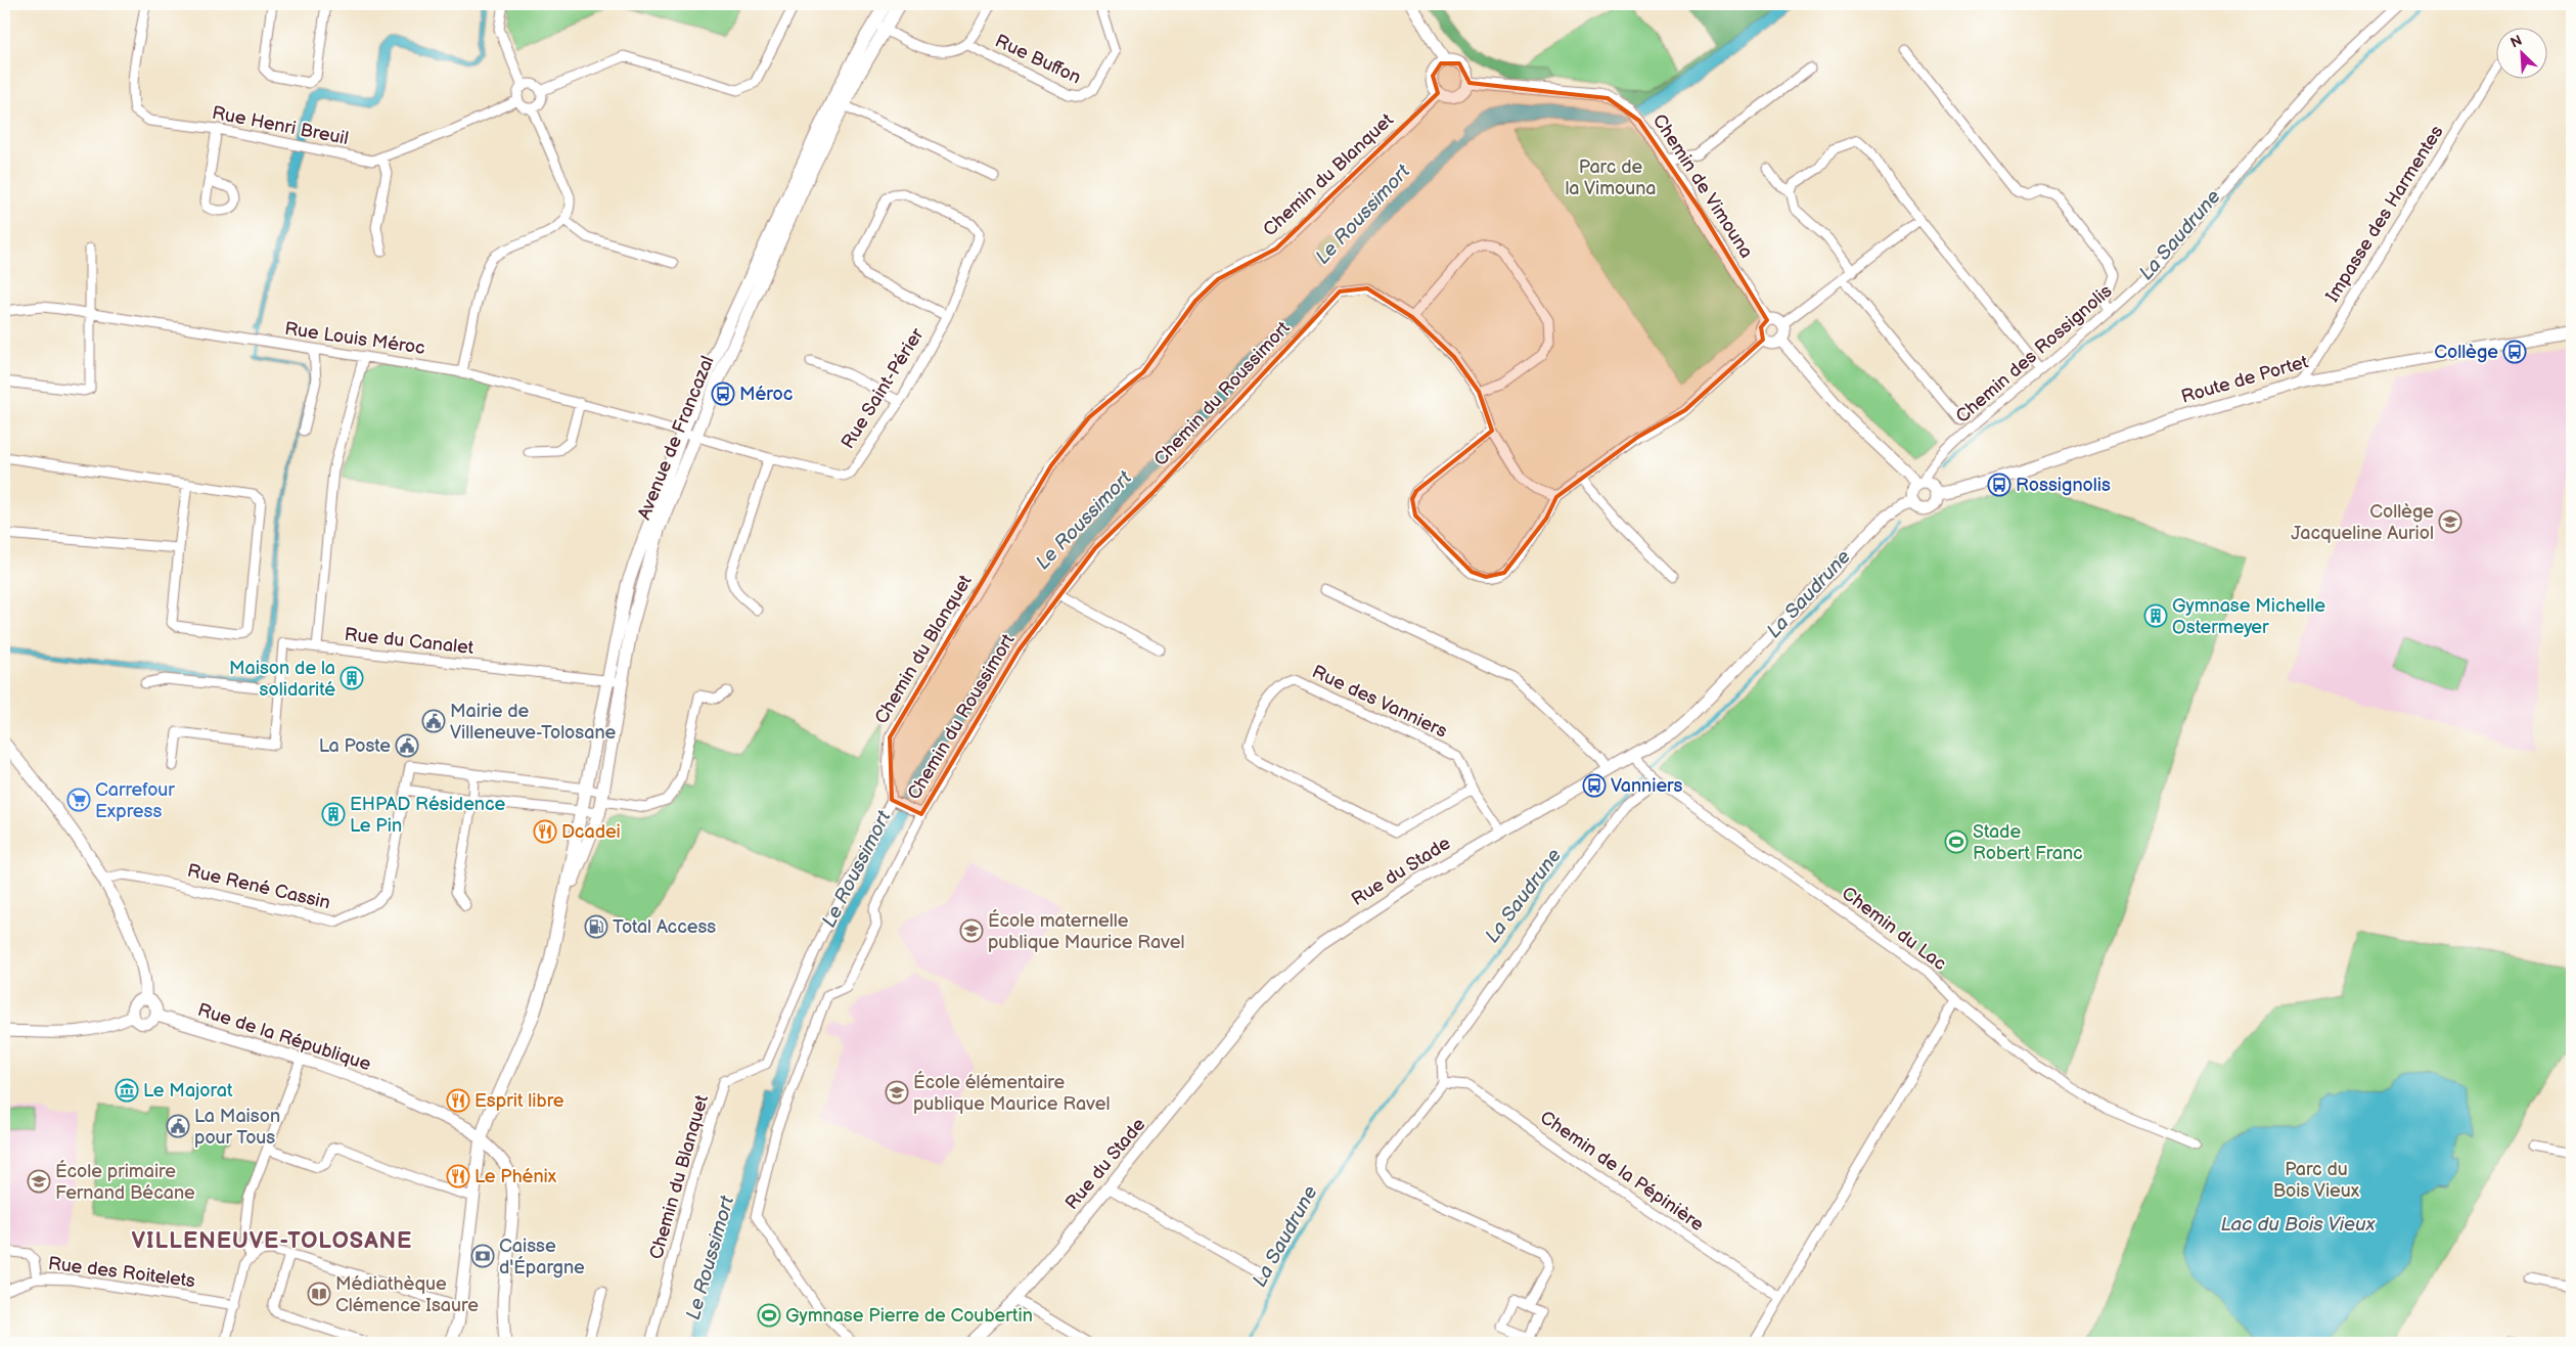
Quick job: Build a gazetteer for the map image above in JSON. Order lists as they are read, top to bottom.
{
  "streets": {
    "main road": ["Avenue de Francazal"],
    "street": [
      "Rue Buffon",
      "Rue Henri Breuil",
      "Chemin du Blanquet",
      "Chemin de Vimouna",
      "Impasse des Harmentes",
      "Rue Louis Méroc",
      "Chemin des Rossignolis",
      "Route de Portet",
      "Rue Saint-Périer",
      "Chemin du Roussimort",
      "Rue du Canalet",
      "Rue des Vanniers",
      "Rue du Stade",
      "Rue René Cassin",
      "Chemin du Lac",
      "Rue de la République",
      "Chemin de la Pépinière",
      "Rue des Roitelets"
    ]
  },
  "crossings": [
    ["Chemin du Blanquet", "Chemin de Vimouna"],
    ["Impasse des Harmentes", "Route de Portet"],
    ["Rue Louis Méroc", "Rue Saint-Périer"],
    ["Rue Louis Méroc", "Avenue de Francazal"],
    ["Chemin des Rossignolis", "Route de Portet"],
    ["Chemin des Rossignolis", "Rue du Stade"],
    ["Route de Portet", "Rue du Stade"],
    ["Rue Saint-Périer", "Avenue de Francazal"],
    ["Avenue de Francazal", "Rue du Canalet"],
    ["Avenue de Francazal", "Rue de la République"],
    ["Rue des Vanniers", "Rue du Stade"],
    ["Rue du Stade", "Chemin du Lac"]
  ],
  "districts": ["VILLENEUVE-TOLOSANE"],
  "water": ["Le Roussimort", "La Saudrune", "Lac du Bois Vieux"],
  "parks": ["Parc de la Vimouna", "Parc du Bois Vieux"],
  "places": {
    "bus stop": [
      "Collège",
      "Méroc",
      "Rossignolis",
      "Vanniers"
    ],
    "school or university": [
      "Collège Jacqueline Auriol",
      "École maternelle publique Maurice Ravel",
      "École élémentaire publique Maurice Ravel",
      "École primaire Fernand Bécane"
    ],
    "building": ["Gymnase Michelle Ostermeyer", "Maison de la solidarité", "EHPAD Résidence Le Pin"],
    "public building": ["Mairie de Villeneuve-Tolosane", "La Poste", "La Maison pour Tous"],
    "supermarket": ["Carrefour Express"],
    "restaurant": ["Dcadei", "Esprit libre", "Le Phénix"],
    "sports": ["Stade Robert Franc", "Gymnase Pierre de Coubertin"],
    "fuel station": ["Total Access"],
    "museum": ["Le Majorat"],
    "bank": ["Caisse d'Épargne"],
    "library": ["Médiathèque Clémence Isaure"]
  },
  "north": "top left"
}
